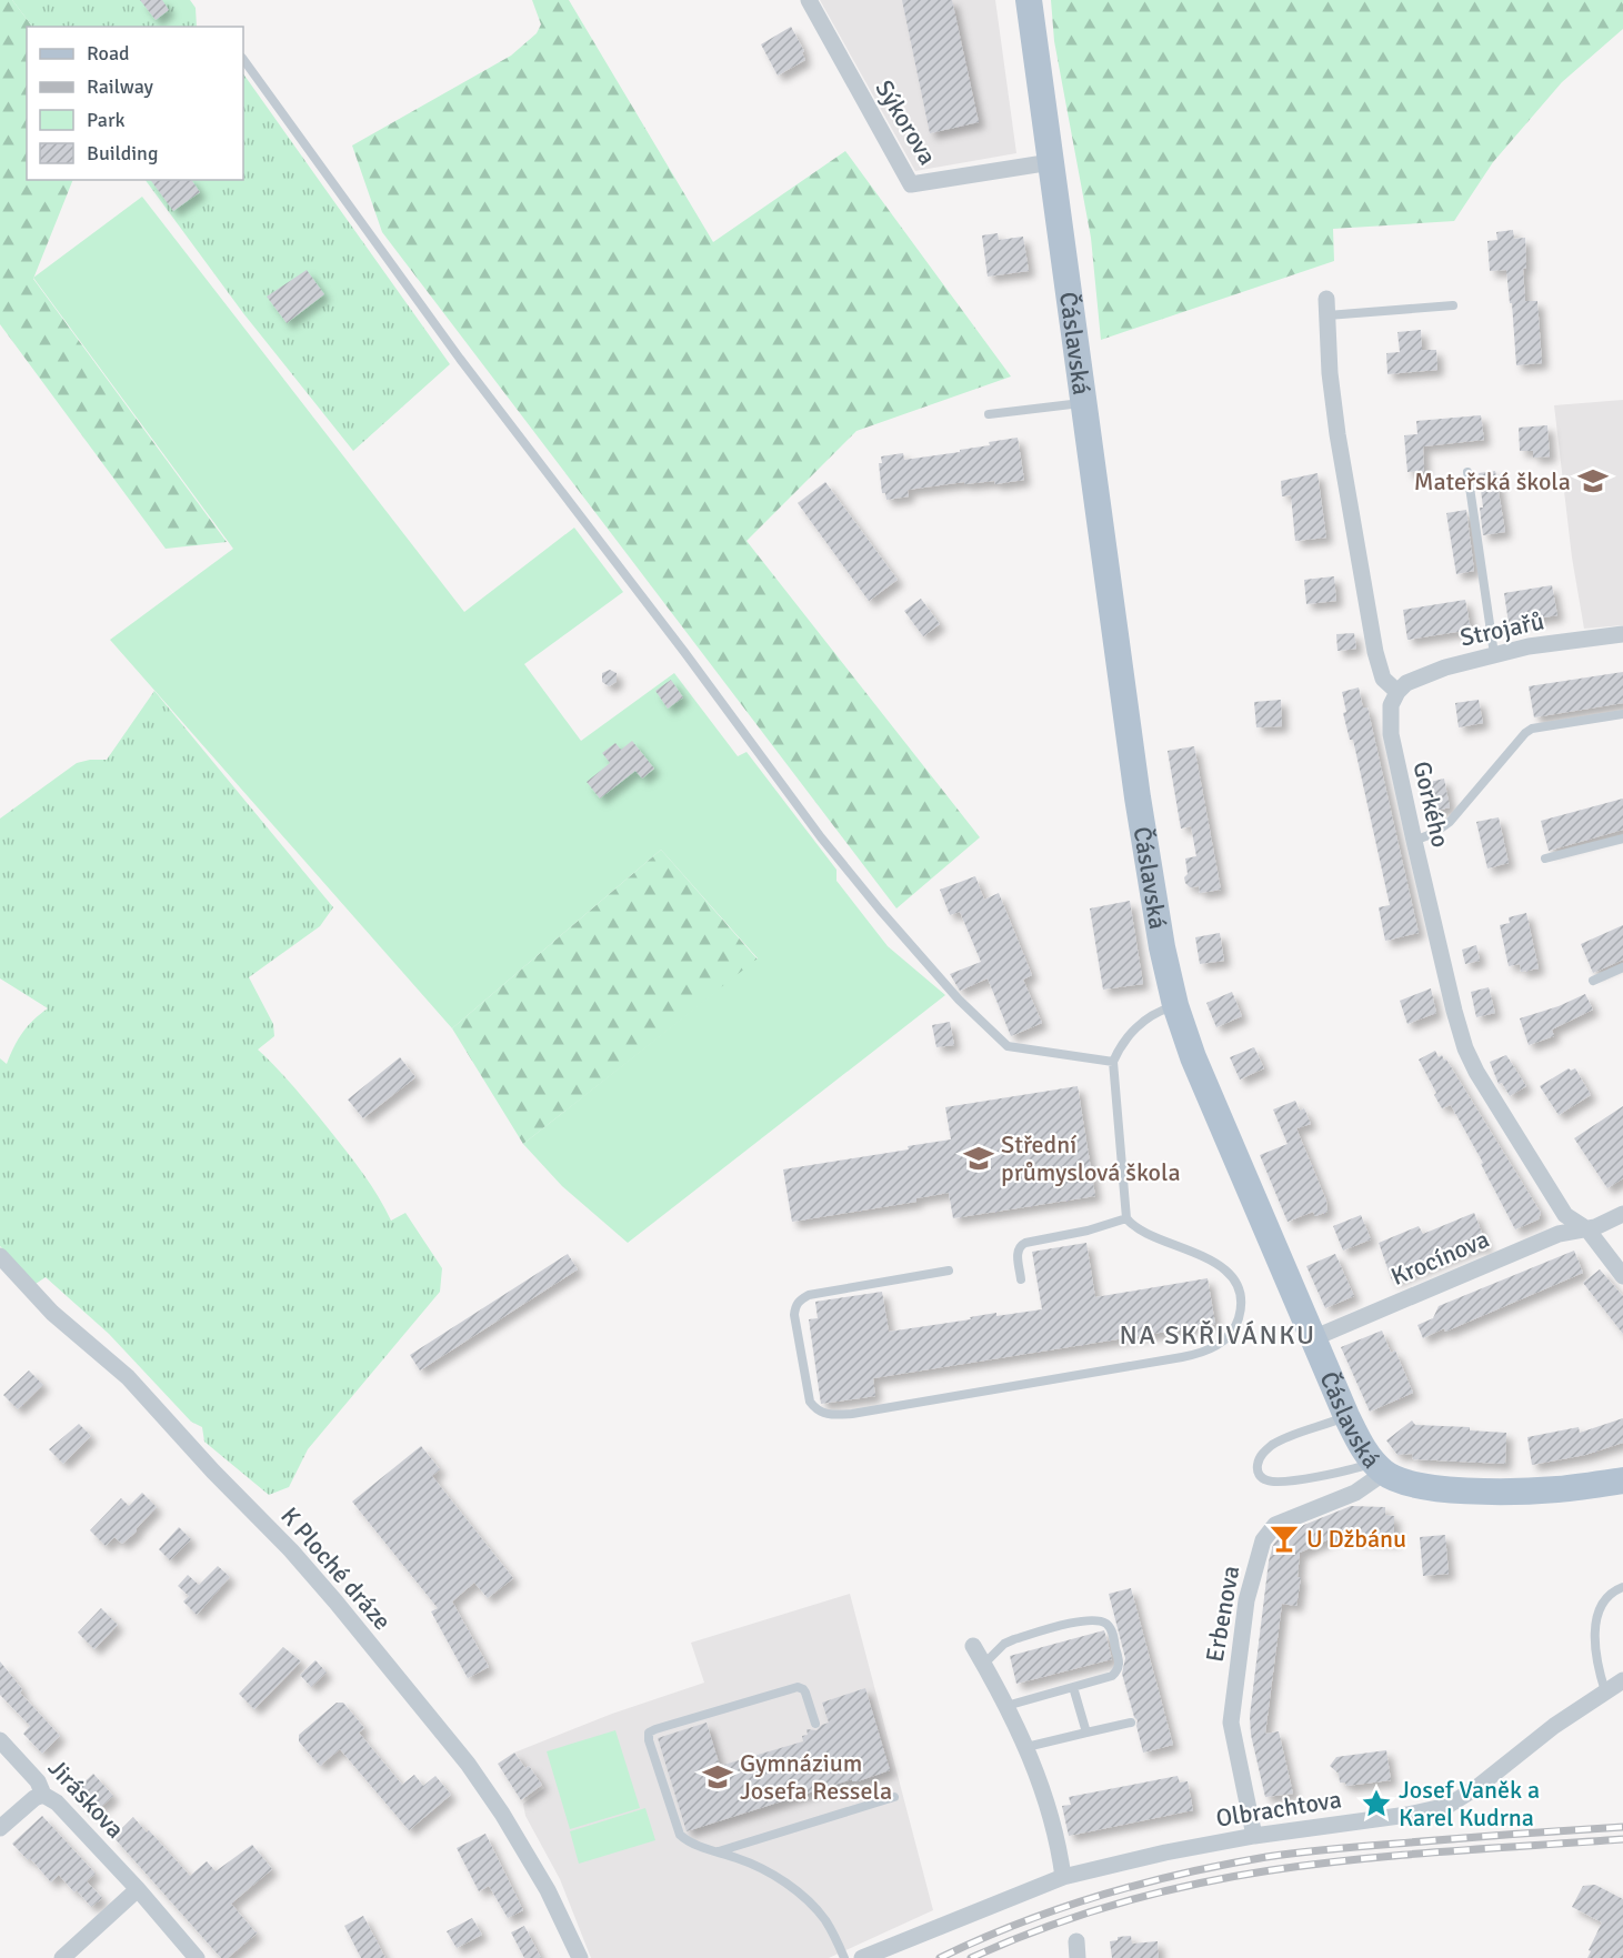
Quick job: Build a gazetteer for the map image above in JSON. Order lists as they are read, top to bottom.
{
  "streets": {
    "main road": ["Čáslavská"],
    "street": [
      "Sýkorova",
      "Strojařů",
      "Gorkého",
      "Krocínova",
      "K Ploché dráze",
      "Erbenova",
      "Jiráskova",
      "Olbrachtova"
    ]
  },
  "crossings": [
    ["Sýkorova", "Čáslavská"],
    ["Čáslavská", "Krocínova"],
    ["Čáslavská", "Erbenova"],
    ["Strojařů", "Gorkého"],
    ["Gorkého", "Krocínova"],
    ["Erbenova", "Olbrachtova"]
  ],
  "districts": ["NA SKŘIVÁNKU"],
  "places": {
    "school or university": ["Mateřská škola", "Střední průmyslová škola", "Gymnázium Josefa Ressela"],
    "bar": ["U Džbánu"],
    "place": ["Josef Vaněk a Karel Kudrna"]
  },
  "legend": [
    "Road",
    "Railway",
    "Park",
    "Building"
  ]
}
